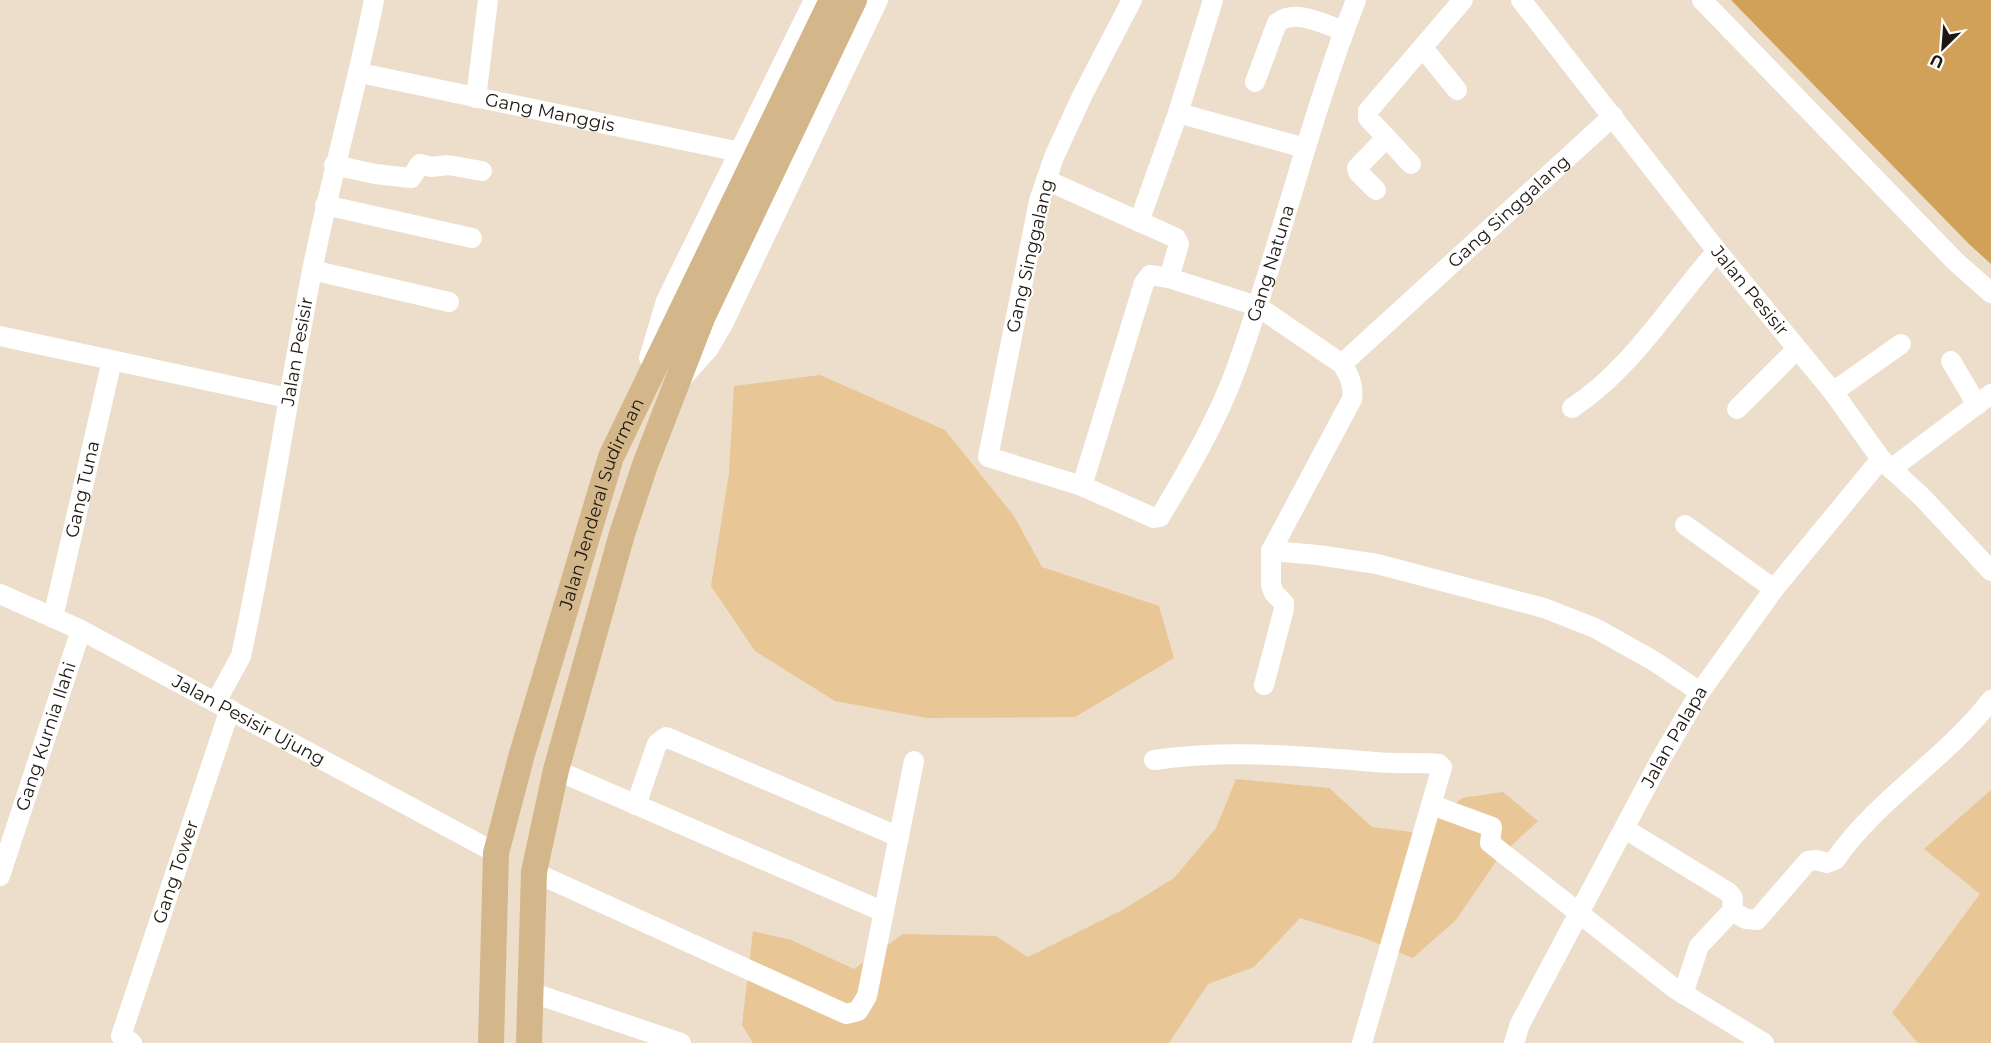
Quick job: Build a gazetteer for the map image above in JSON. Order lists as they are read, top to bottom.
{
  "streets": {
    "main road": ["Jalan Jenderal Sudirman"],
    "street": [
      "Gang Manggis",
      "Gang Singgalang",
      "Gang Natuna",
      "Jalan Pesisir",
      "Gang Tuna",
      "Jalan Pesisir Ujung",
      "Gang Kurnia Ilahi",
      "Jalan Palapa",
      "Gang Tower"
    ]
  },
  "crossings": [
    ["Gang Manggis", "Jalan Pesisir"],
    ["Gang Singgalang", "Gang Natuna"],
    ["Gang Singgalang", "Jalan Pesisir"],
    ["Jalan Pesisir", "Jalan Pesisir Ujung"],
    ["Jalan Pesisir", "Jalan Palapa"],
    ["Jalan Pesisir", "Gang Tower"],
    ["Gang Tuna", "Jalan Pesisir Ujung"],
    ["Jalan Jenderal Sudirman", "Jalan Pesisir Ujung"],
    ["Jalan Pesisir Ujung", "Gang Kurnia Ilahi"],
    ["Jalan Pesisir Ujung", "Gang Tower"]
  ],
  "north": "bottom left"
}
